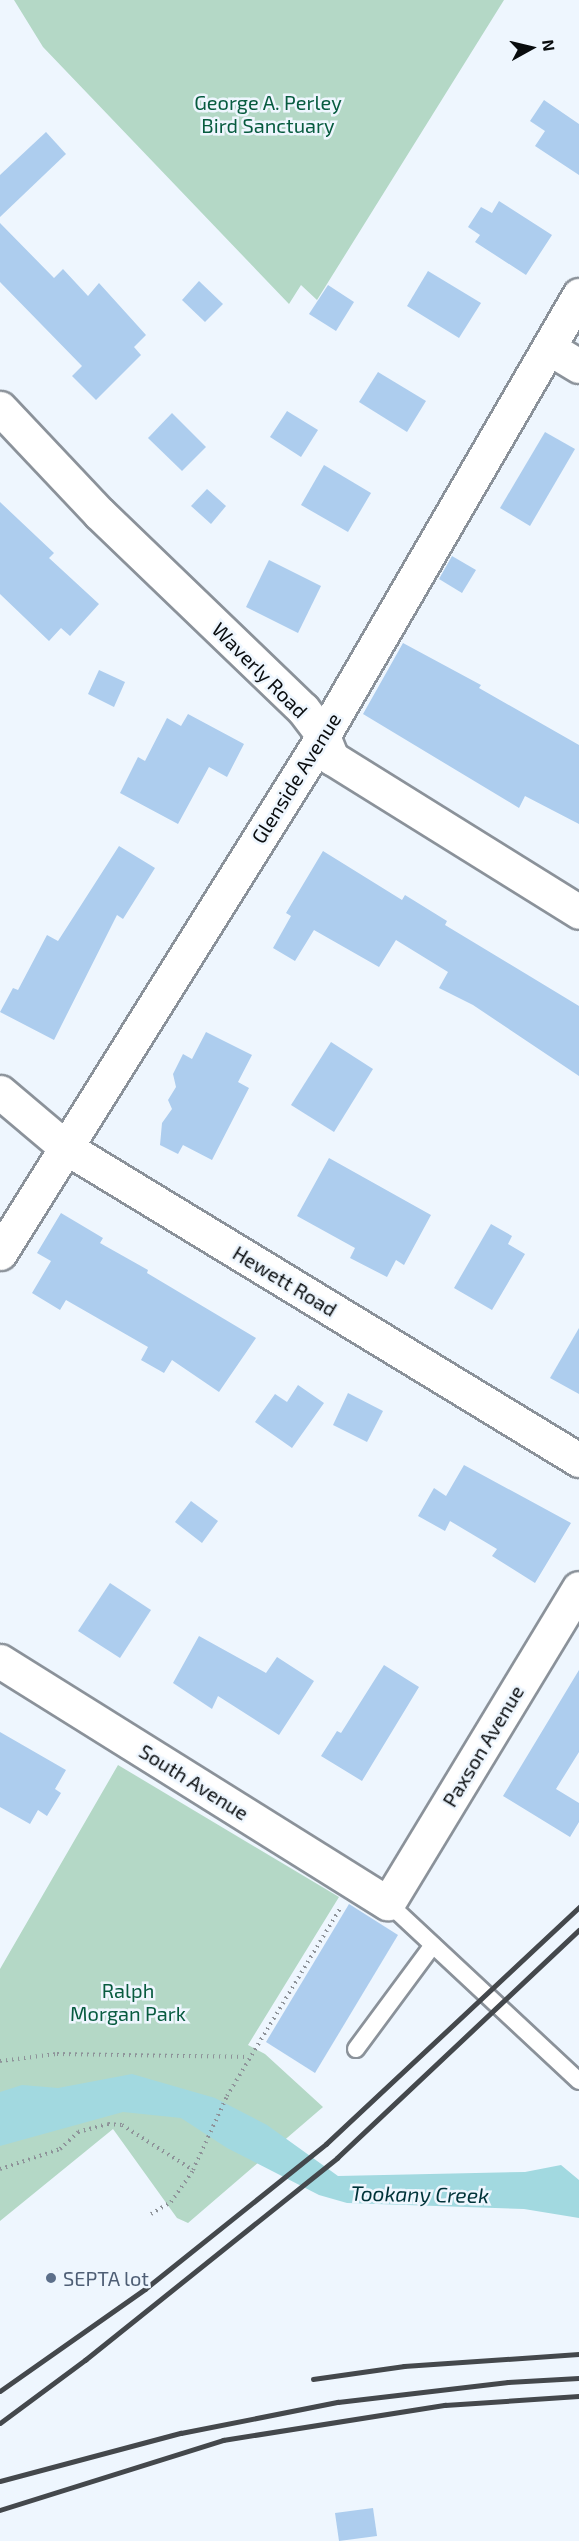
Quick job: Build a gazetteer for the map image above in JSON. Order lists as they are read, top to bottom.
{
  "streets": {
    "street": [
      "Waverly Road",
      "Glenside Avenue",
      "Hewett Road",
      "Paxson Avenue",
      "South Avenue"
    ]
  },
  "crossings": [
    ["Waverly Road", "Glenside Avenue"],
    ["Glenside Avenue", "Hewett Road"],
    ["Paxson Avenue", "South Avenue"]
  ],
  "water": ["Tookany Creek"],
  "parks": ["George A. Perley Bird Sanctuary", "Ralph Morgan Park"],
  "places": ["SEPTA lot"],
  "north": "right"
}
